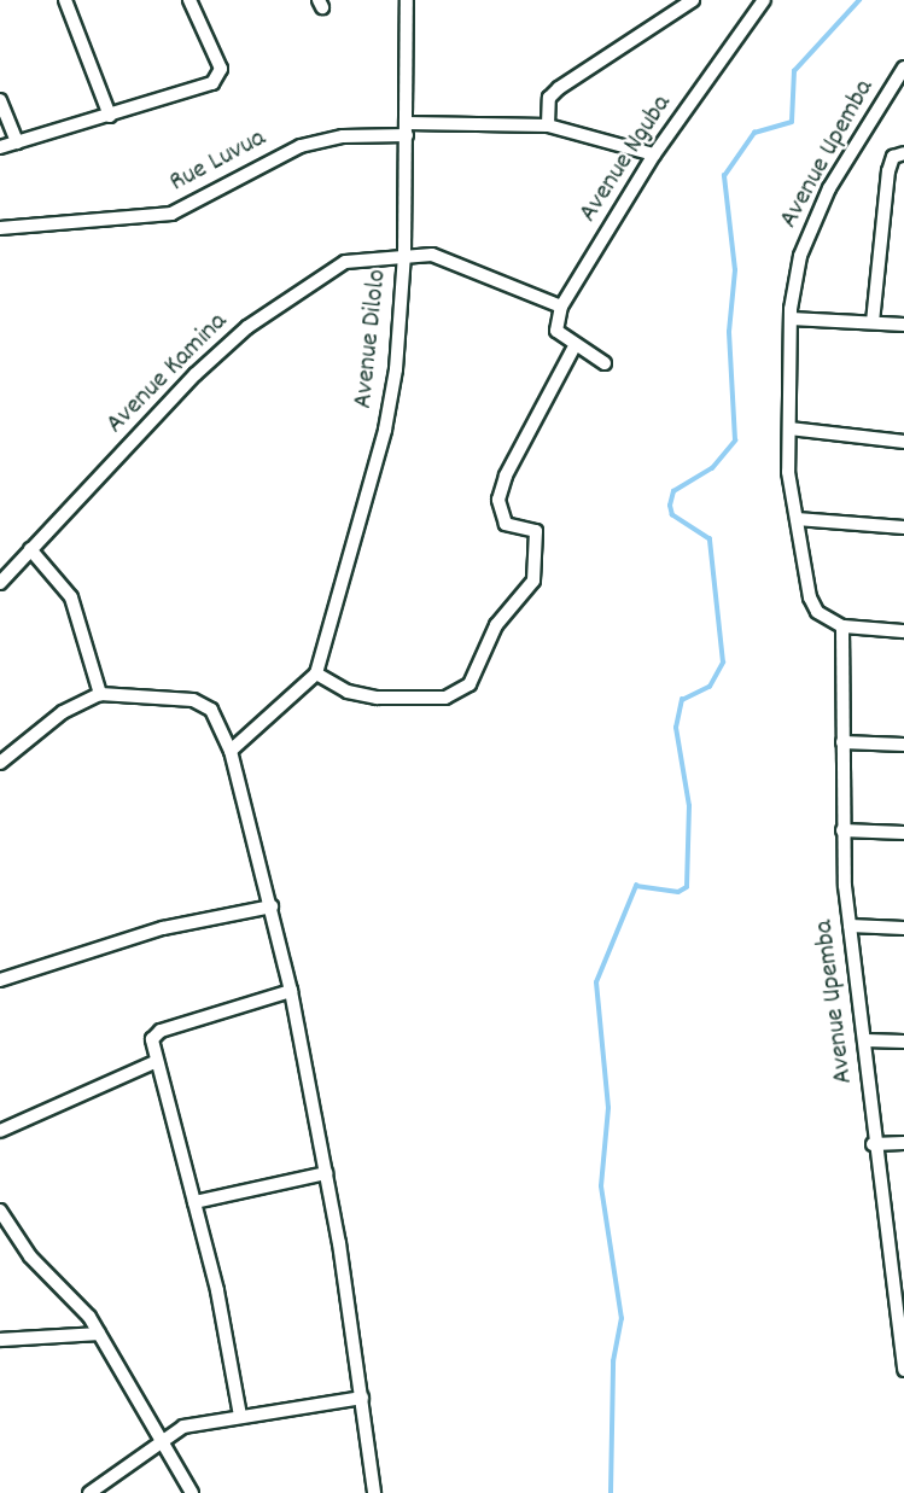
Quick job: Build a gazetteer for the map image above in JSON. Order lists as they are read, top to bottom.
{
  "streets": {
    "street": [
      "Avenue Upemba",
      "Avenue Nguba",
      "Rue Luvua",
      "Avenue Dilolo",
      "Avenue Kamina"
    ]
  },
  "crossings": [
    ["Avenue Nguba", "Rue Luvua"],
    ["Avenue Nguba", "Avenue Kamina"],
    ["Rue Luvua", "Avenue Dilolo"],
    ["Avenue Dilolo", "Avenue Kamina"]
  ]
}
